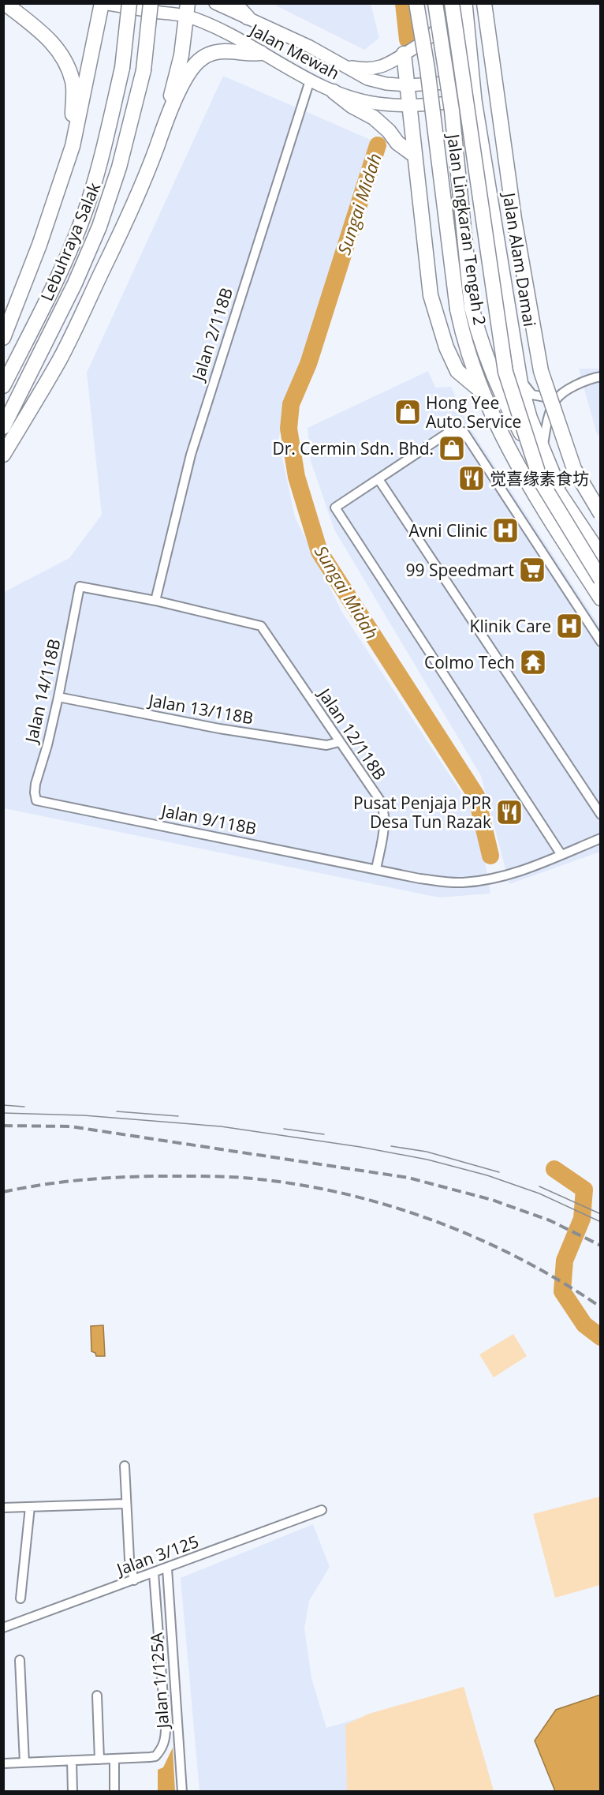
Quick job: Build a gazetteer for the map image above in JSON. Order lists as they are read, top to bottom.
{
  "streets": {
    "highway": ["Jalan Lingkaran Tengah 2", "Lebuhraya Salak"],
    "street": [
      "Jalan Mewah",
      "Jalan Alam Damai",
      "Jalan 2/118B",
      "Jalan 14/118B",
      "Jalan 13/118B",
      "Jalan 12/118B",
      "Jalan 9/118B",
      "Jalan 3/125",
      "Jalan 1/125A"
    ]
  },
  "crossings": [
    ["Jalan Mewah", "Jalan Alam Damai"],
    ["Jalan Mewah", "Jalan 2/118B"],
    ["Jalan Lingkaran Tengah 2", "Jalan Alam Damai"],
    ["Jalan 2/118B", "Jalan 14/118B"],
    ["Jalan 2/118B", "Jalan 12/118B"],
    ["Jalan 14/118B", "Jalan 13/118B"],
    ["Jalan 14/118B", "Jalan 12/118B"],
    ["Jalan 14/118B", "Jalan 9/118B"],
    ["Jalan 13/118B", "Jalan 12/118B"],
    ["Jalan 12/118B", "Jalan 9/118B"],
    ["Jalan 3/125", "Jalan 1/125A"]
  ],
  "water": ["Sungai Midah"],
  "places": {
    "shop": ["Hong Yee Auto Service", "Dr. Cermin Sdn. Bhd."],
    "restaurant": ["觉喜缘素食坊", "Pusat Penjaja PPR Desa Tun Razak"],
    "hospital": ["Avni Clinic", "Klinik Care"],
    "supermarket": ["99 Speedmart"],
    "temple": ["Colmo Tech"]
  }
}
